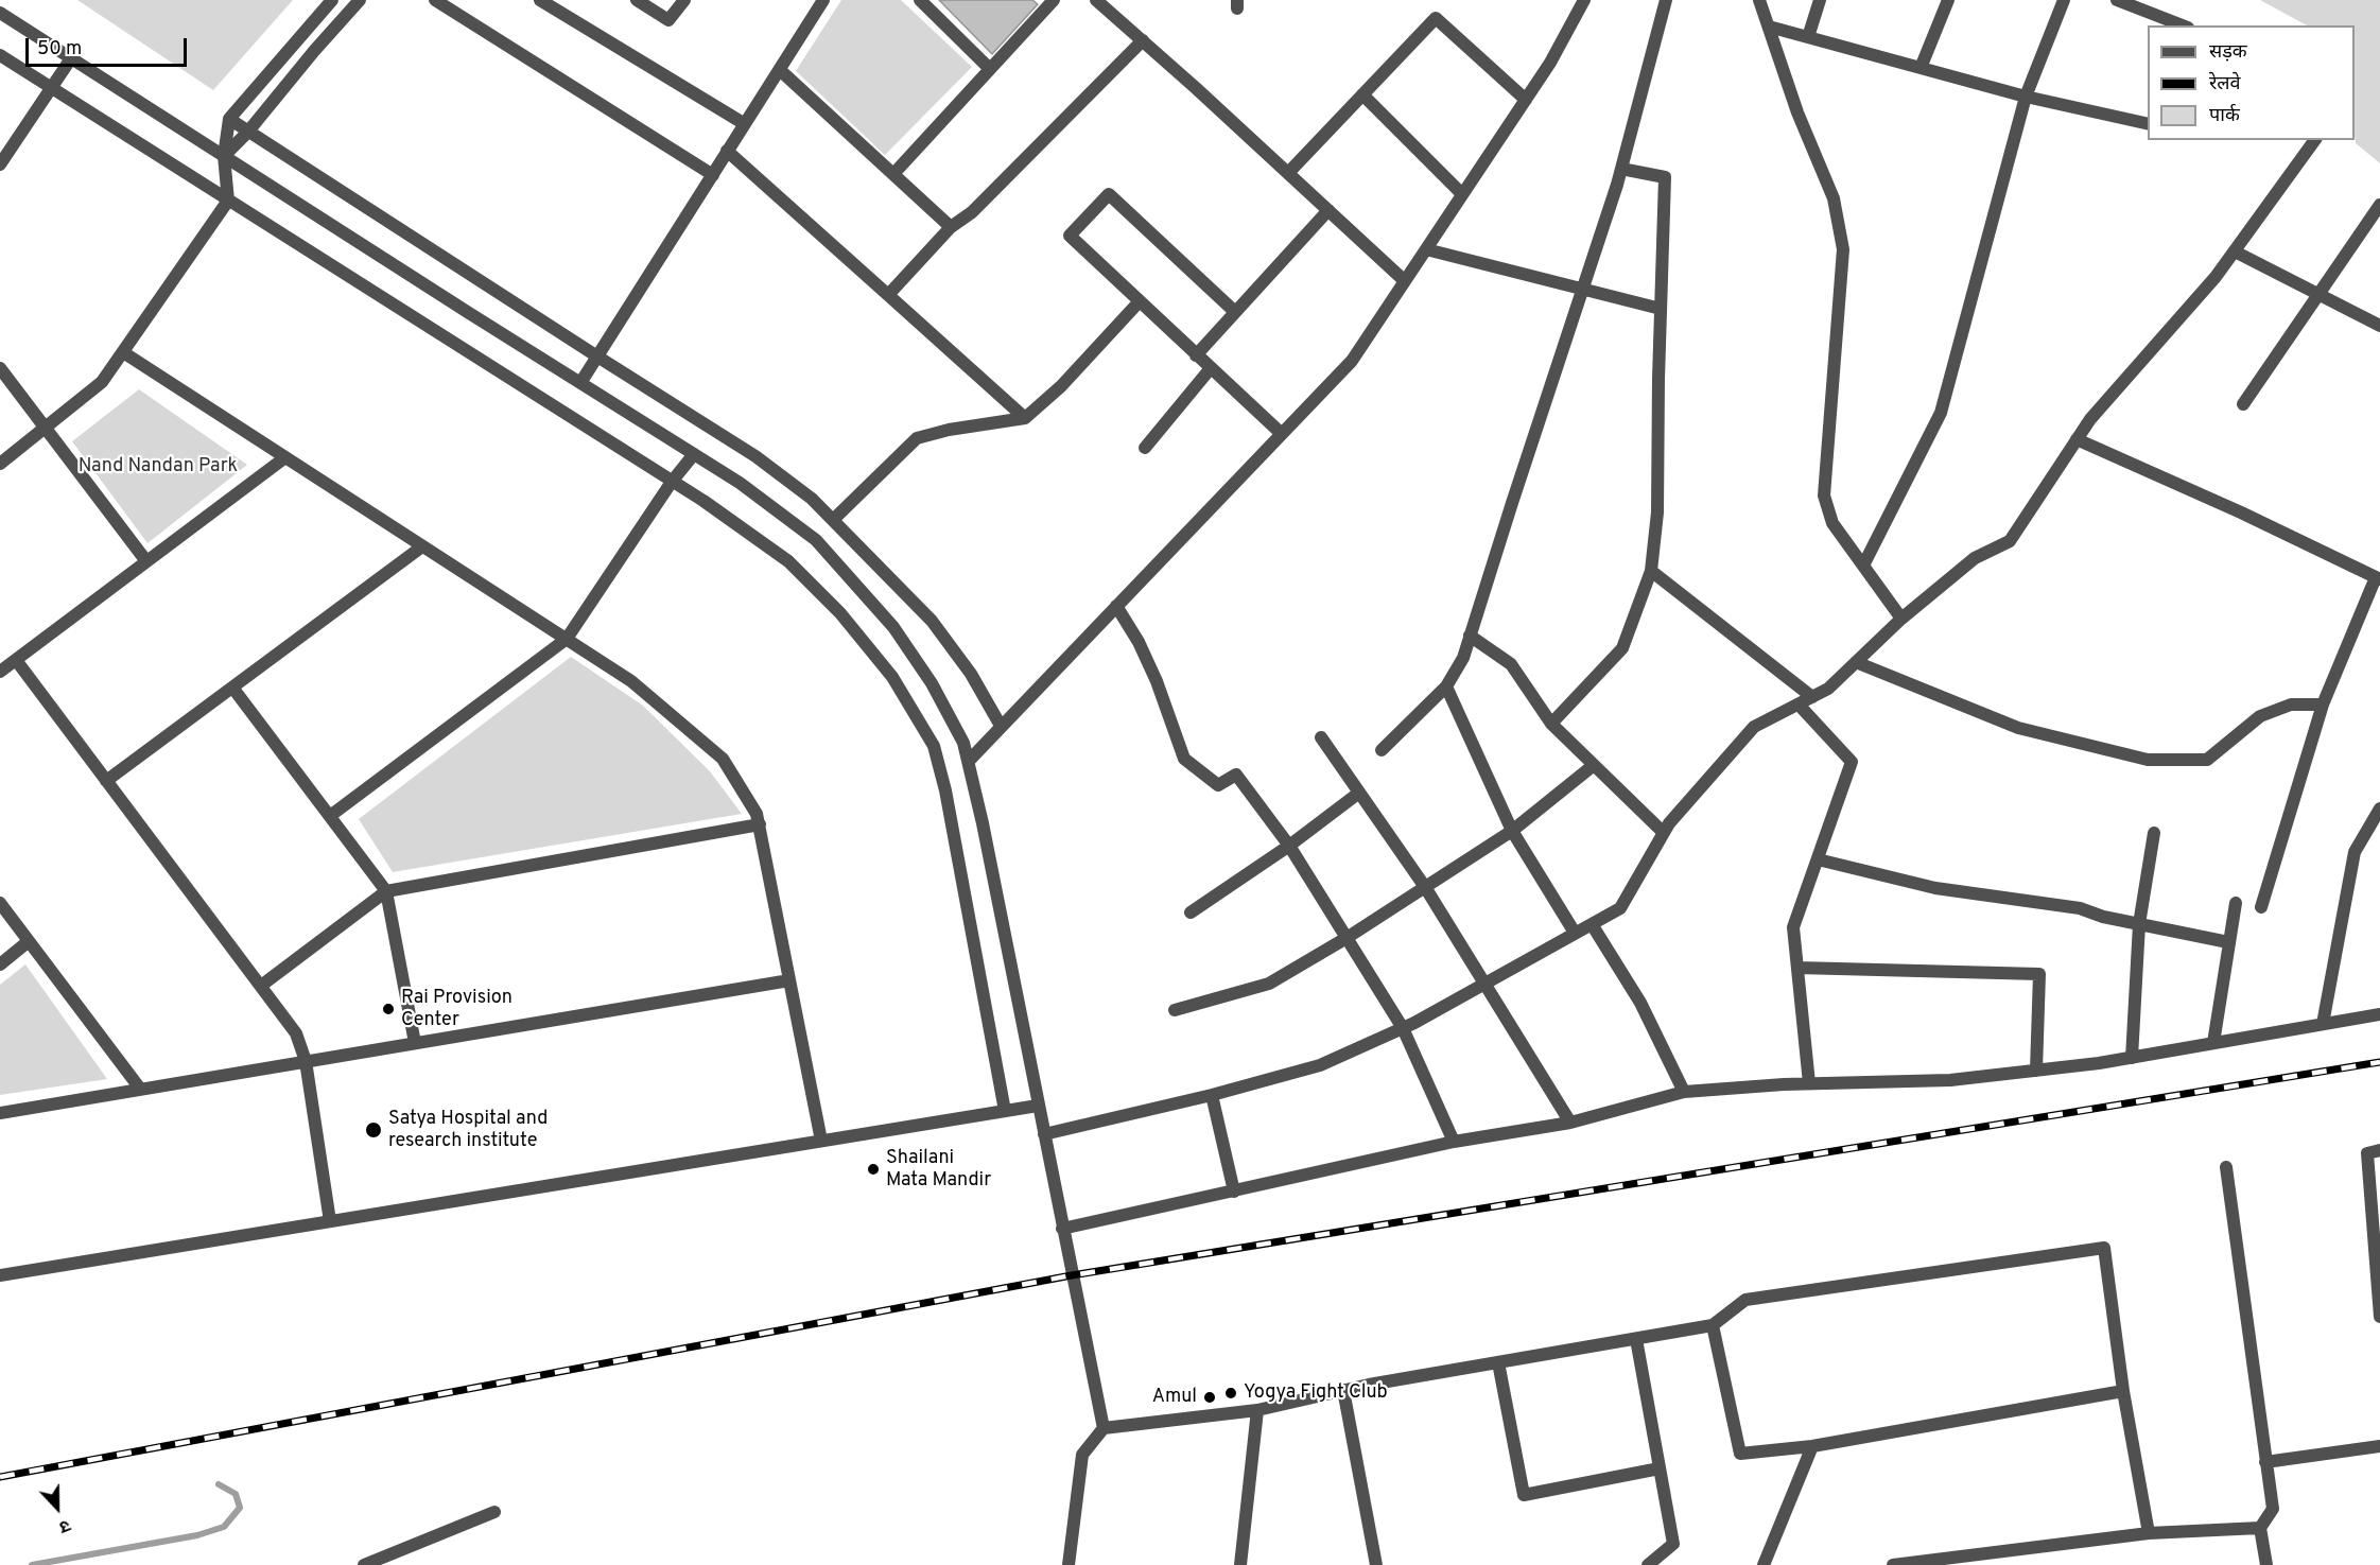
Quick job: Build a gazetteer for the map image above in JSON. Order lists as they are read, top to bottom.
{
  "parks": ["Nand Nandan Park"],
  "places": [
    "Rai Provision Center",
    "Satya Hospital and research institute",
    "Shailani Mata Mandir",
    "Yogya Fight Club",
    "Amul"
  ],
  "legend": ["सड़क", "रेलवे", "पार्क"],
  "scale_bar": "50 m",
  "north": "bottom"
}
